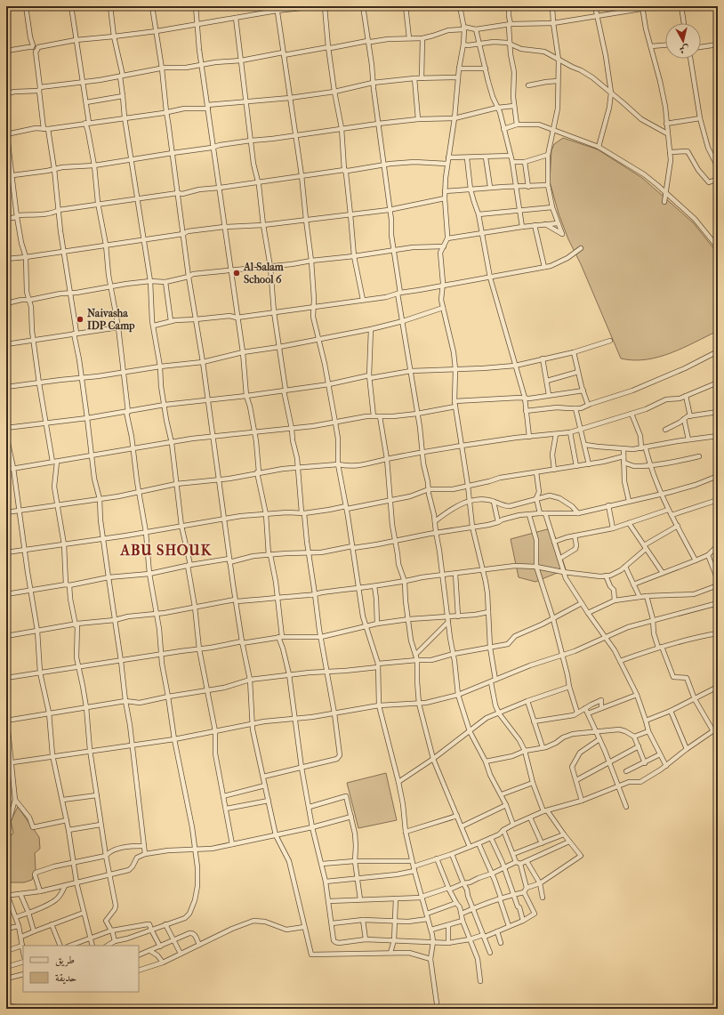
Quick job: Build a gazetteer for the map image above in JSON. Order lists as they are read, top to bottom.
{
  "districts": ["ABU SHOUK"],
  "places": ["Al-Salam School 6", "Naivasha IDP Camp"],
  "legend": ["طريق", "حديقة"],
  "north": "bottom"
}
